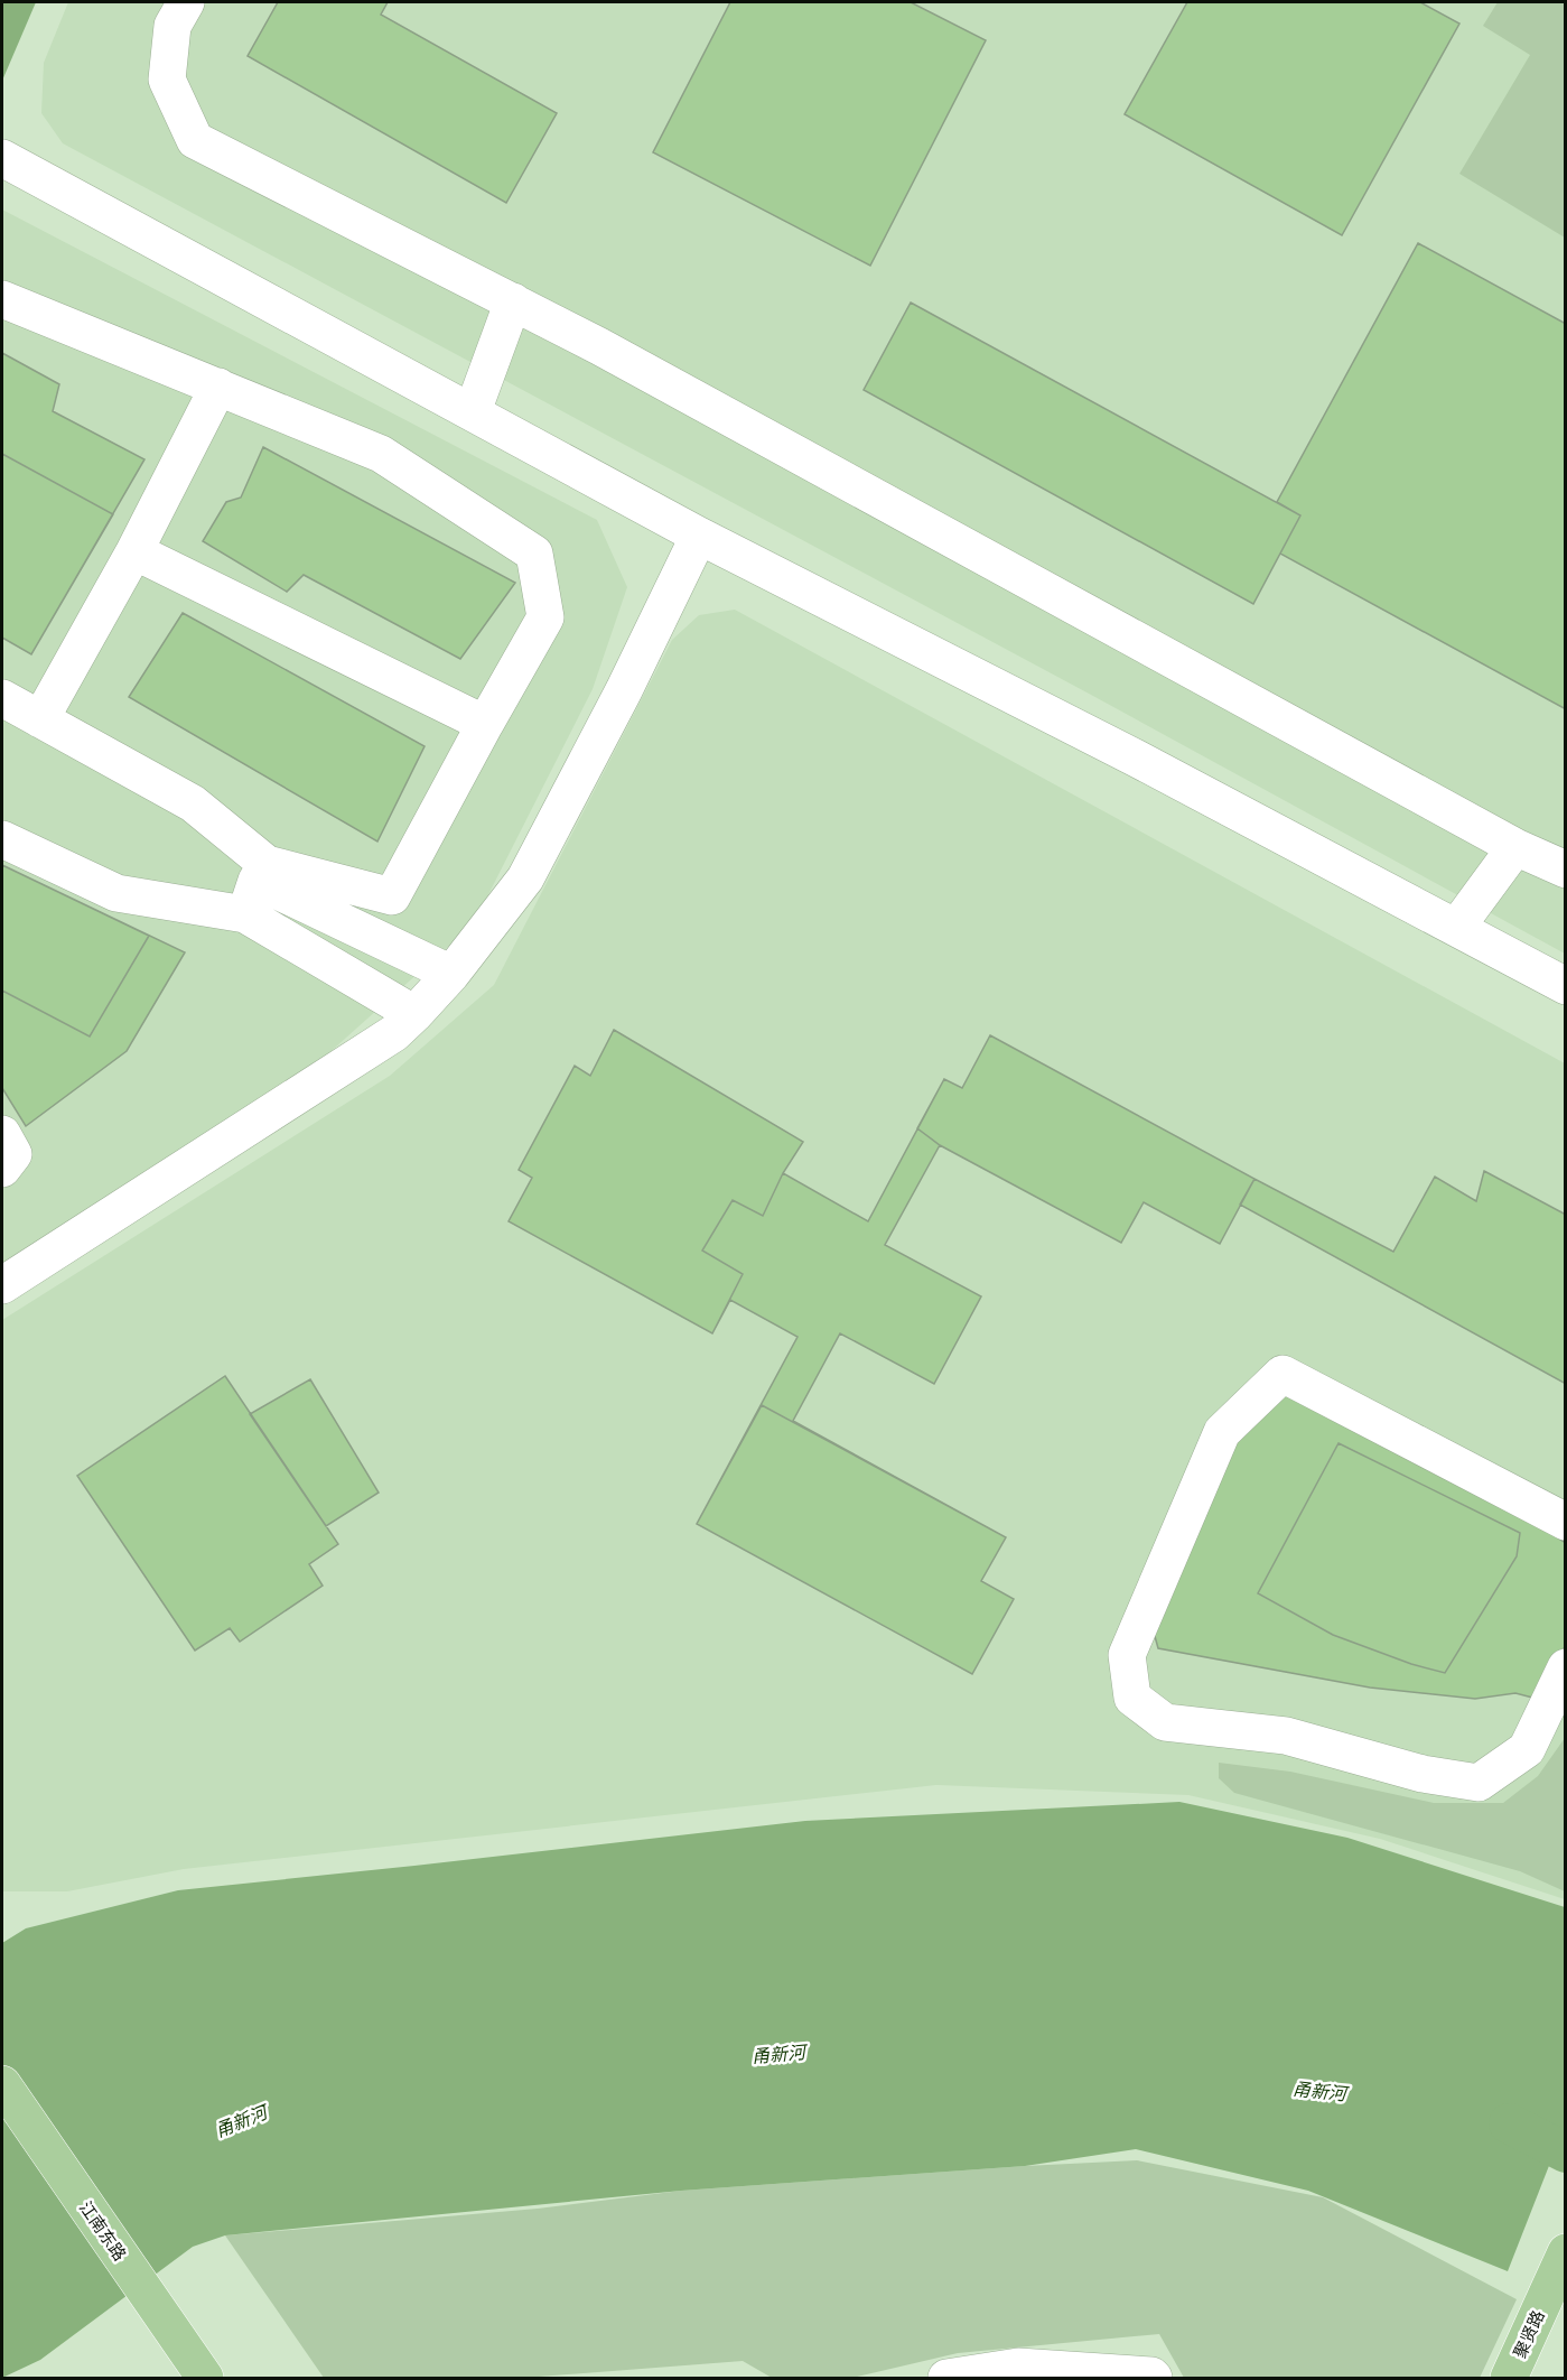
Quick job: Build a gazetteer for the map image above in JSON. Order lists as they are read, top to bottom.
{
  "streets": {
    "main road": ["江南东路", "聚贤路"]
  },
  "water": ["甬新河"]
}
